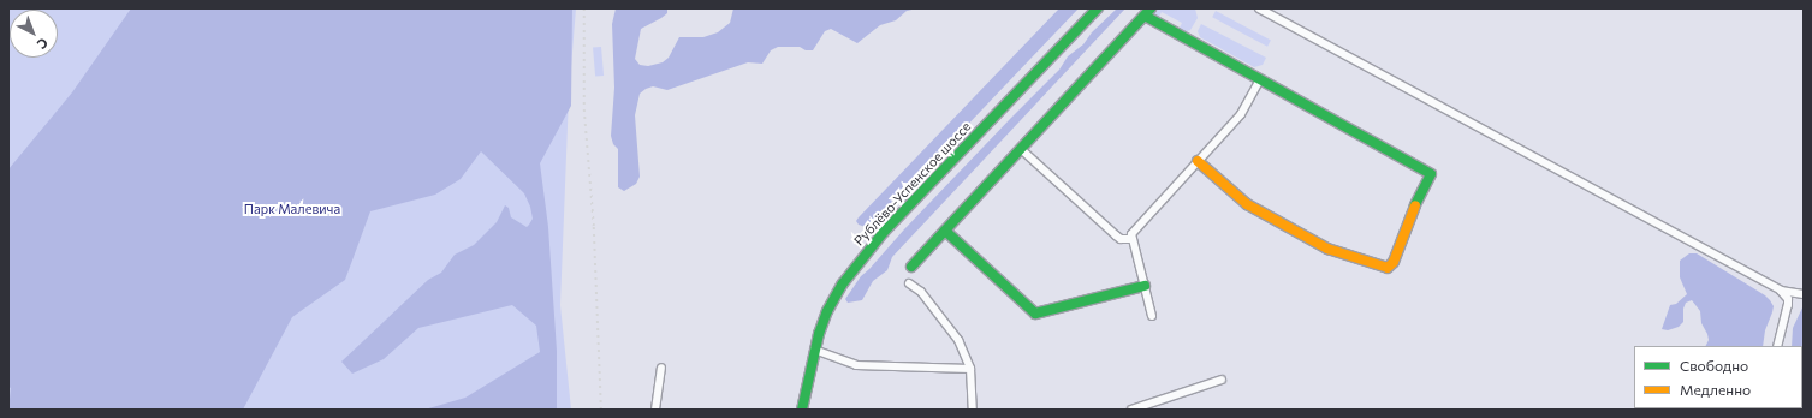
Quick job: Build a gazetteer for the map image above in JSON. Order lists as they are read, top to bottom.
{
  "streets": {
    "street": ["Рублёво-Успенское шоссе"]
  },
  "parks": ["Парк Малевича"],
  "legend": ["Свободно", "Медленно"],
  "north": "bottom right"
}
